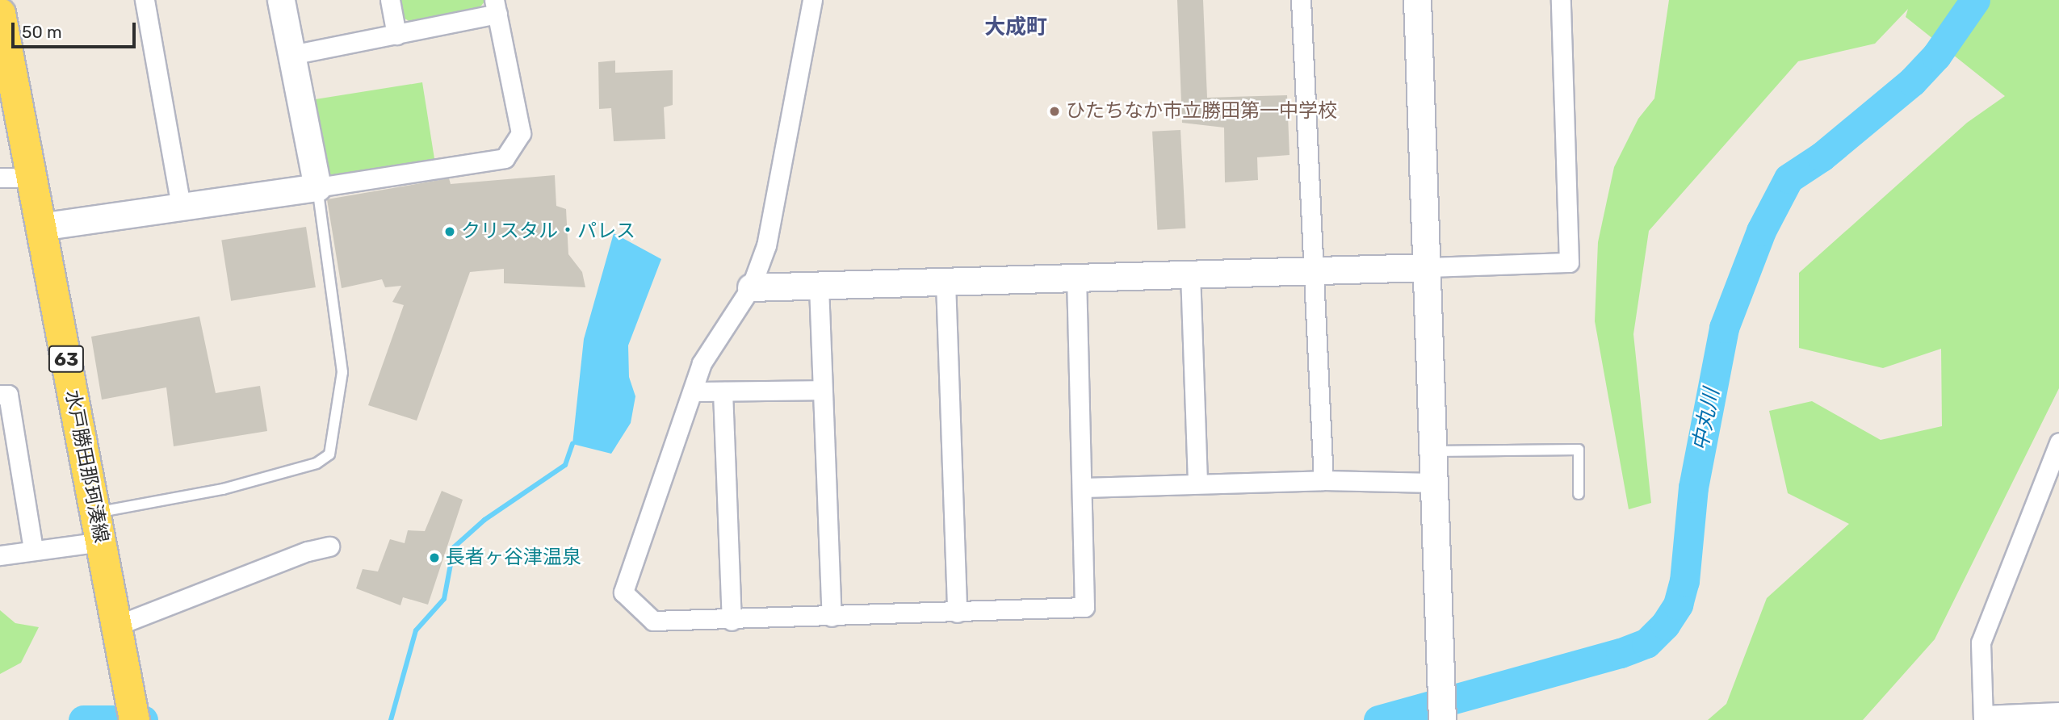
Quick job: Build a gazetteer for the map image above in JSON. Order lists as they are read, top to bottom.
{
  "streets": {
    "main road": ["63", "水戸勝田那珂湊線"]
  },
  "districts": ["大成町"],
  "water": ["中丸川"],
  "places": ["ひたちなか市立勝田第一中学校", "クリスタル・パレス", "長者ヶ谷津温泉"],
  "scale_bar": "50 m"
}
